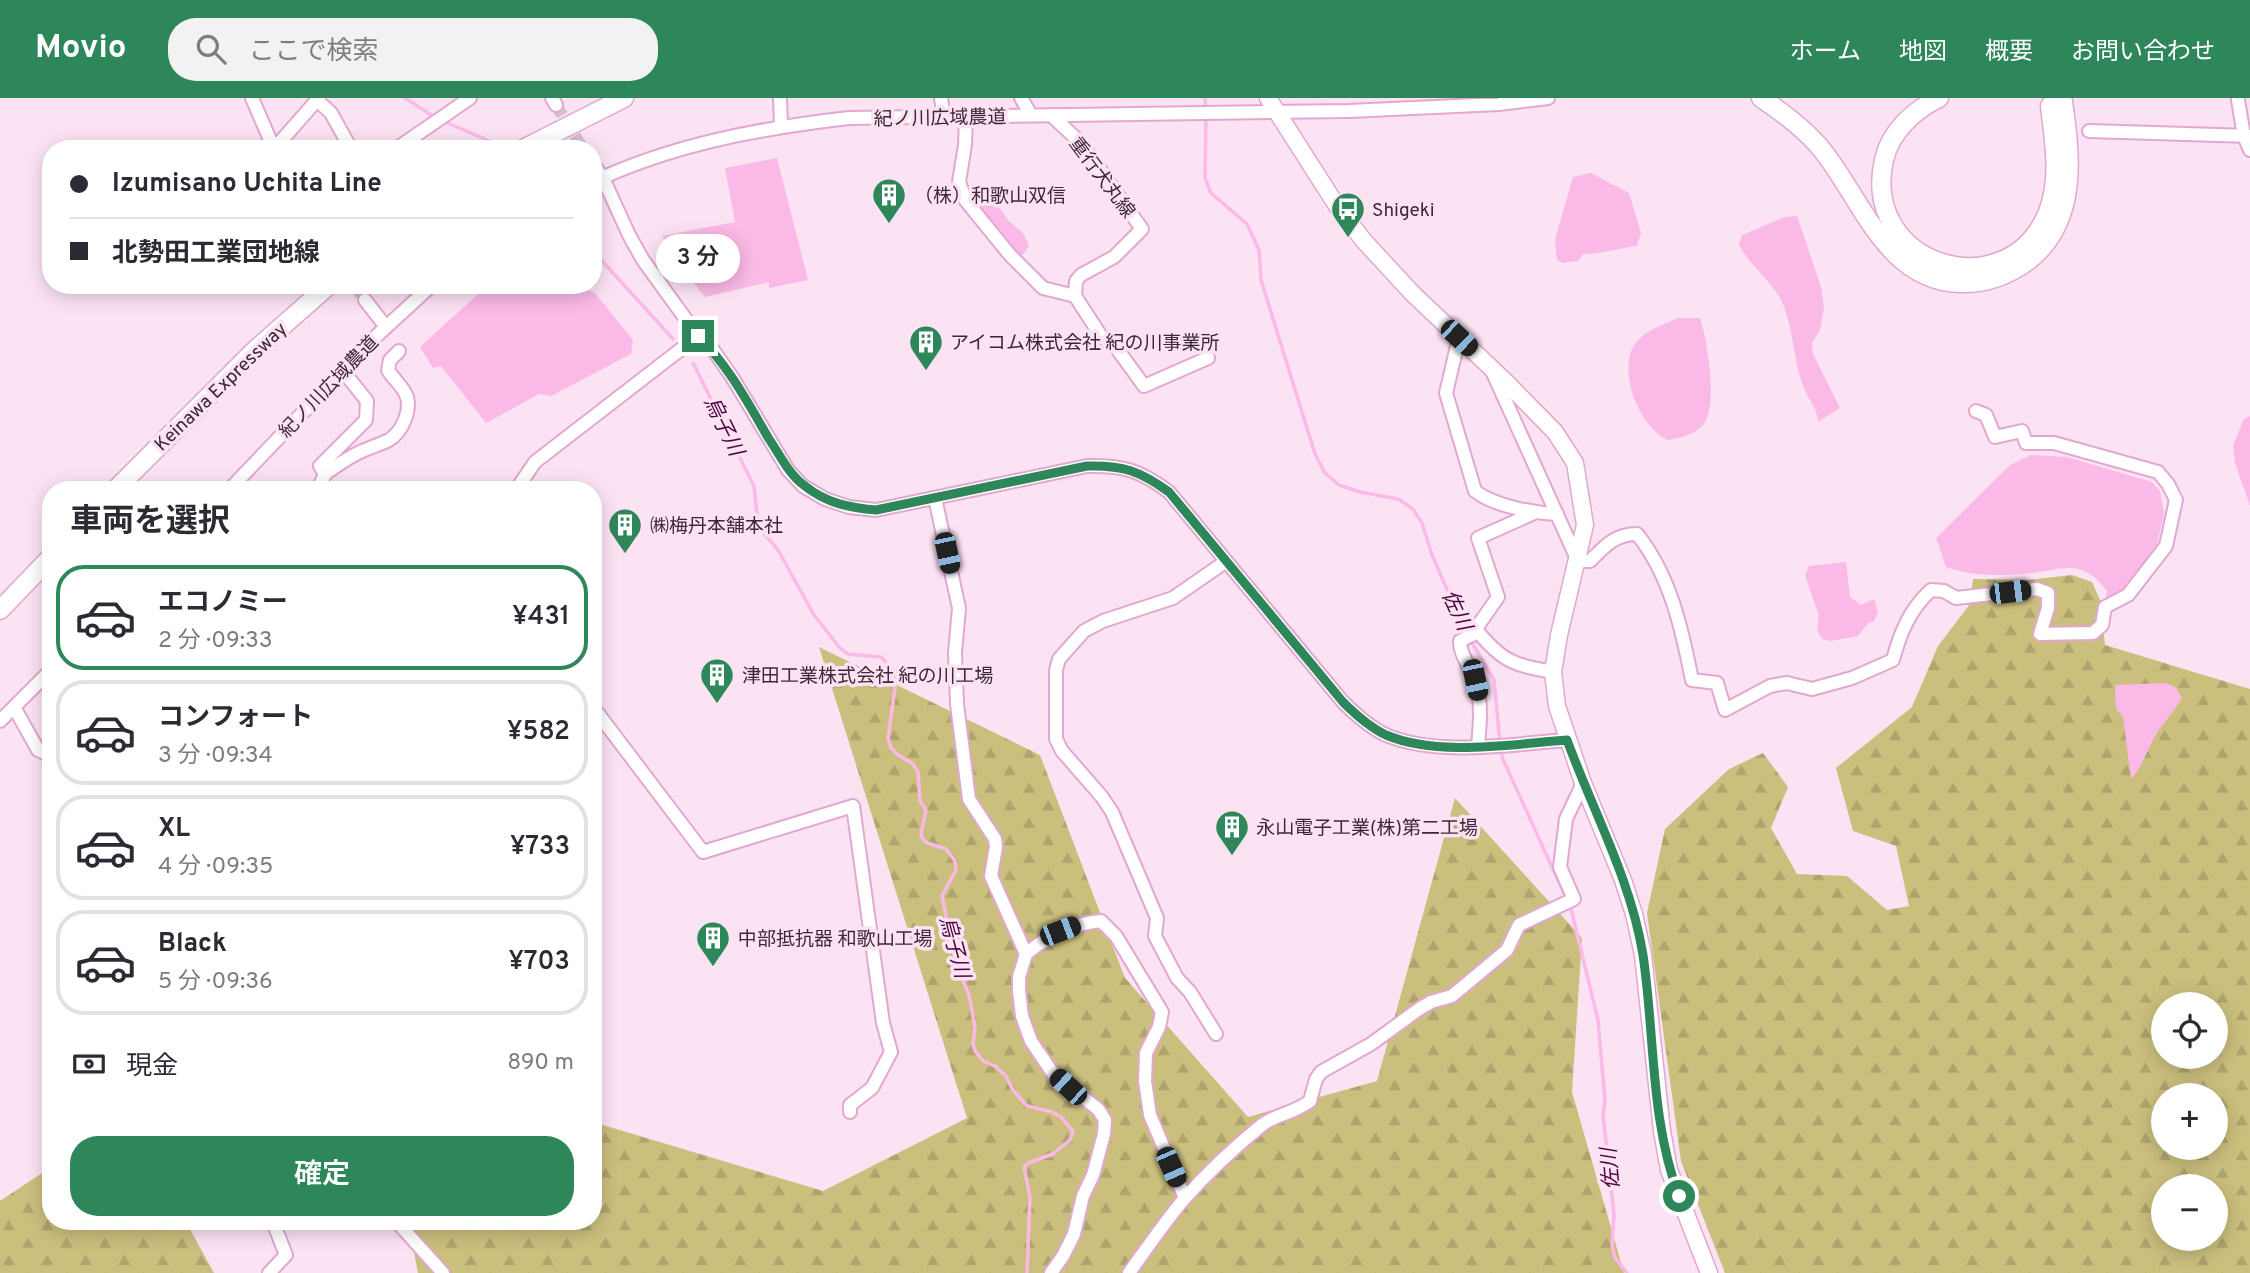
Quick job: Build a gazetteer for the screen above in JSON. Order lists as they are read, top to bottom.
{
  "streets": {
    "highway": ["Keinawa Expressway"],
    "street": ["紀ノ川広域農道", "重行犬丸線"]
  },
  "crossings": [
    ["紀ノ川広域農道", "重行犬丸線"]
  ],
  "water": ["烏子川", "佐川"],
  "places": {
    "building": [
      "（株）和歌山双信",
      "アイコム株式会社 紀の川事業所",
      "㈱梅丹本舗本社",
      "津田工業株式会社 紀の川工場",
      "永山電子工業(株)第二工場",
      "中部抵抗器 和歌山工場"
    ],
    "bus stop": ["Shigeki"]
  },
  "page": {
    "header": "Movio",
    "search": "ここで検索",
    "nav": [
      "ホーム",
      "地図",
      "概要",
      "お問い合わせ"
    ],
    "banner": ["Izumisano Uchita Line", "北勢田工業団地線"],
    "bubble": "3 分",
    "heading": "車両を選択",
    "list": [
      {
        "name": "エコノミー",
        "note": "2 分 · 09:33",
        "value": "¥431"
      },
      {
        "name": "コンフォート",
        "note": "3 分 · 09:34",
        "value": "¥582"
      },
      {
        "name": "XL",
        "note": "4 分 · 09:35",
        "value": "¥733"
      },
      {
        "name": "Black",
        "note": "5 分 · 09:36",
        "value": "¥703"
      }
    ],
    "map_buttons": ["+", "−"],
    "pay": ["現金", "890 m"],
    "buttons": "確定"
  }
}
